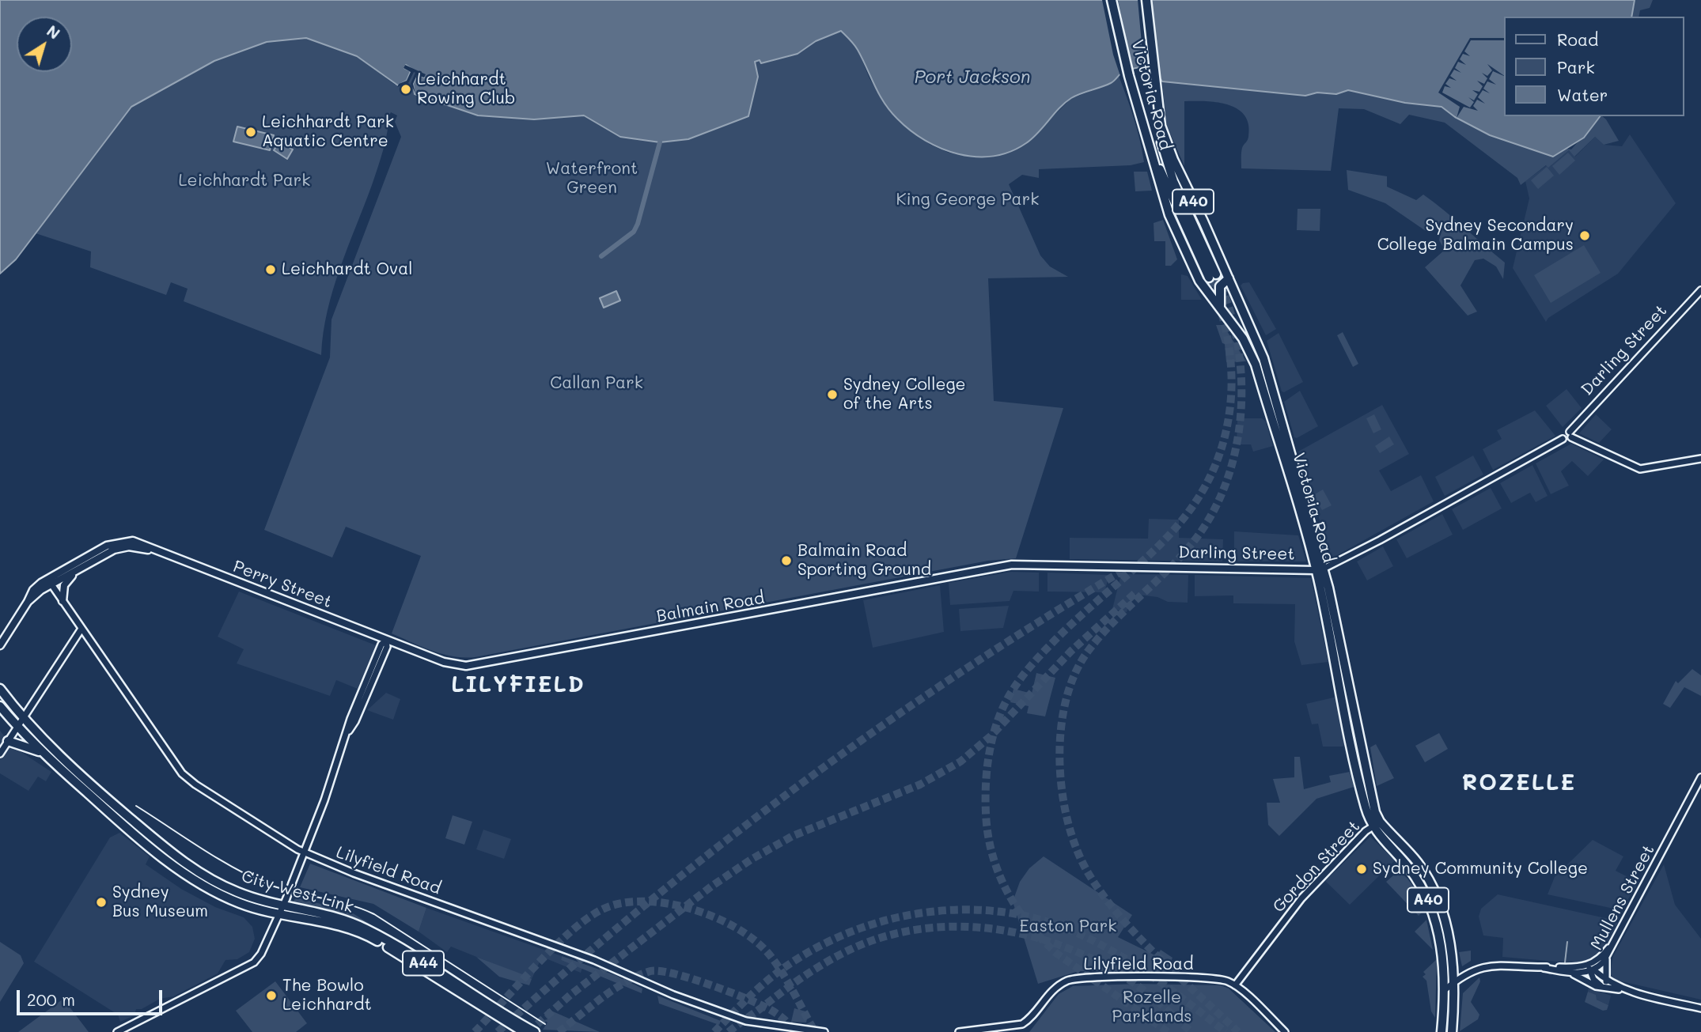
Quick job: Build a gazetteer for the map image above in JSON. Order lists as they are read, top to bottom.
{
  "streets": {
    "highway": [
      "Victoria Road",
      "A40",
      "City West Link",
      "A44"
    ],
    "main road": ["Darling Street", "Perry Street", "Balmain Road"],
    "street": ["Gordon Street", "Lilyfield Road", "Mullens Street"]
  },
  "crossings": [
    ["Victoria Road", "Darling Street"],
    ["Victoria Road", "Gordon Street"],
    ["Darling Street", "Balmain Road"],
    ["Perry Street", "Balmain Road"],
    ["Gordon Street", "Lilyfield Road"]
  ],
  "districts": ["LILYFIELD", "ROZELLE"],
  "water": ["Port Jackson"],
  "parks": [
    "Waterfront Green",
    "Leichhardt Park",
    "King George Park",
    "Callan Park",
    "Easton Park",
    "Rozelle Parklands"
  ],
  "places": [
    "Leichhardt Rowing Club",
    "Leichhardt Park Aquatic Centre",
    "Sydney Secondary College Balmain Campus",
    "Leichhardt Oval",
    "Sydney College of the Arts",
    "Balmain Road Sporting Ground",
    "Sydney Community College",
    "Sydney Bus Museum",
    "The Bowlo Leichhardt"
  ],
  "legend": ["Road", "Park", "Water"],
  "scale_bar": "200 m",
  "north": "top right"
}
